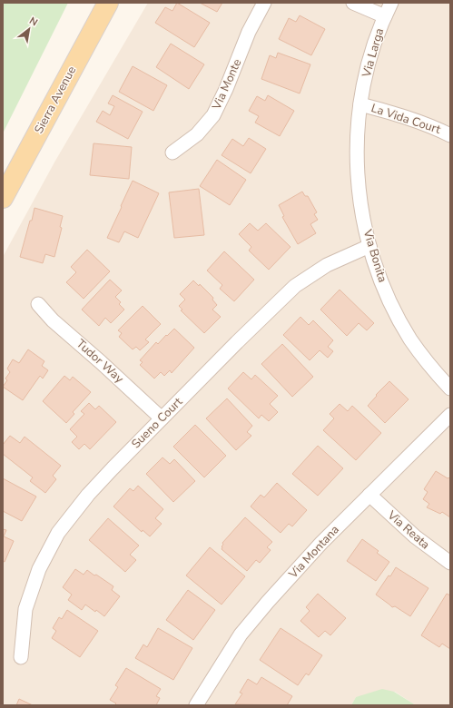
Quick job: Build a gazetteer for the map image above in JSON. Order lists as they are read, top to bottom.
{
  "streets": {
    "main road": ["Sierra Avenue"],
    "street": [
      "Via Larga",
      "Via Monte",
      "La Vida Court",
      "Via Bonita",
      "Tudor Way",
      "Sueno Court",
      "Via Reata",
      "Via Montana"
    ]
  },
  "crossings": [
    ["Via Larga", "La Vida Court"],
    ["Via Larga", "Via Bonita"],
    ["La Vida Court", "Via Bonita"],
    ["Via Bonita", "Sueno Court"],
    ["Tudor Way", "Sueno Court"],
    ["Via Reata", "Via Montana"]
  ],
  "north": "top right"
}
